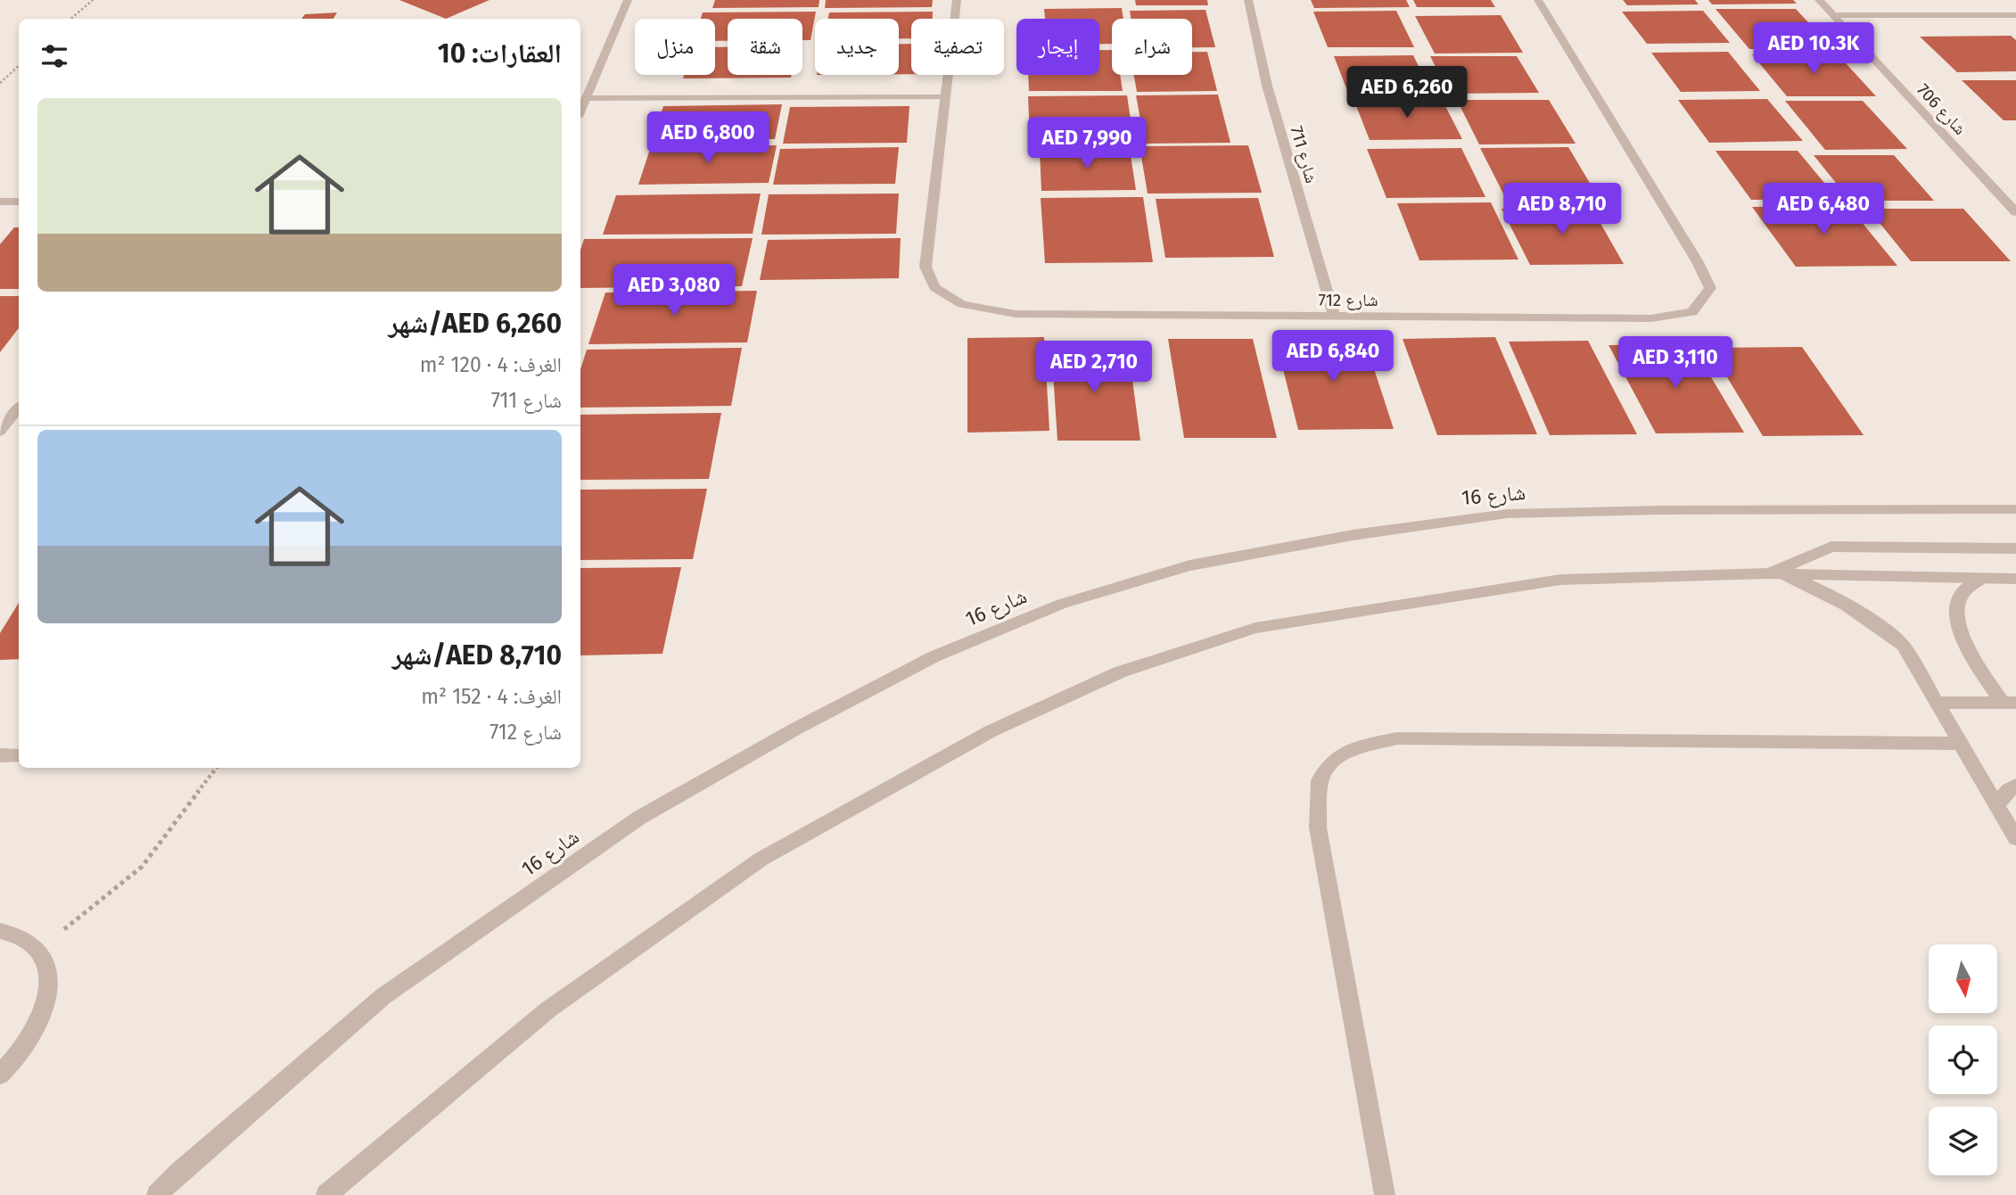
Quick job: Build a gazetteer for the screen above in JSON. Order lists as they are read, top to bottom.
{
  "streets": {
    "street": [
      "شارع 706",
      "شارع 711",
      "شارع 712",
      "شارع 16"
    ]
  },
  "crossings": [
    ["شارع 711", "شارع 712"]
  ],
  "north": "bottom",
  "page": {
    "chip": [
      "شراء",
      "إيجار",
      "تصفية",
      "جديد",
      "شقة",
      "منزل"
    ],
    "heading": "العقارات: 10",
    "price": [
      "AED 10.3K",
      "AED 6,260",
      "AED 6,800",
      "AED 7,990",
      "AED 8,710",
      "AED 6,480",
      "AED 3,080",
      "AED 6,840",
      "AED 3,110",
      "AED 2,710"
    ],
    "list": [
      {
        "name": "AED 6,260/شهر",
        "note": "الغرف: 4 · 120 m² · شارع 711"
      },
      {
        "name": "AED 8,710/شهر",
        "note": "الغرف: 4 · 152 m² · شارع 712"
      }
    ]
  }
}
